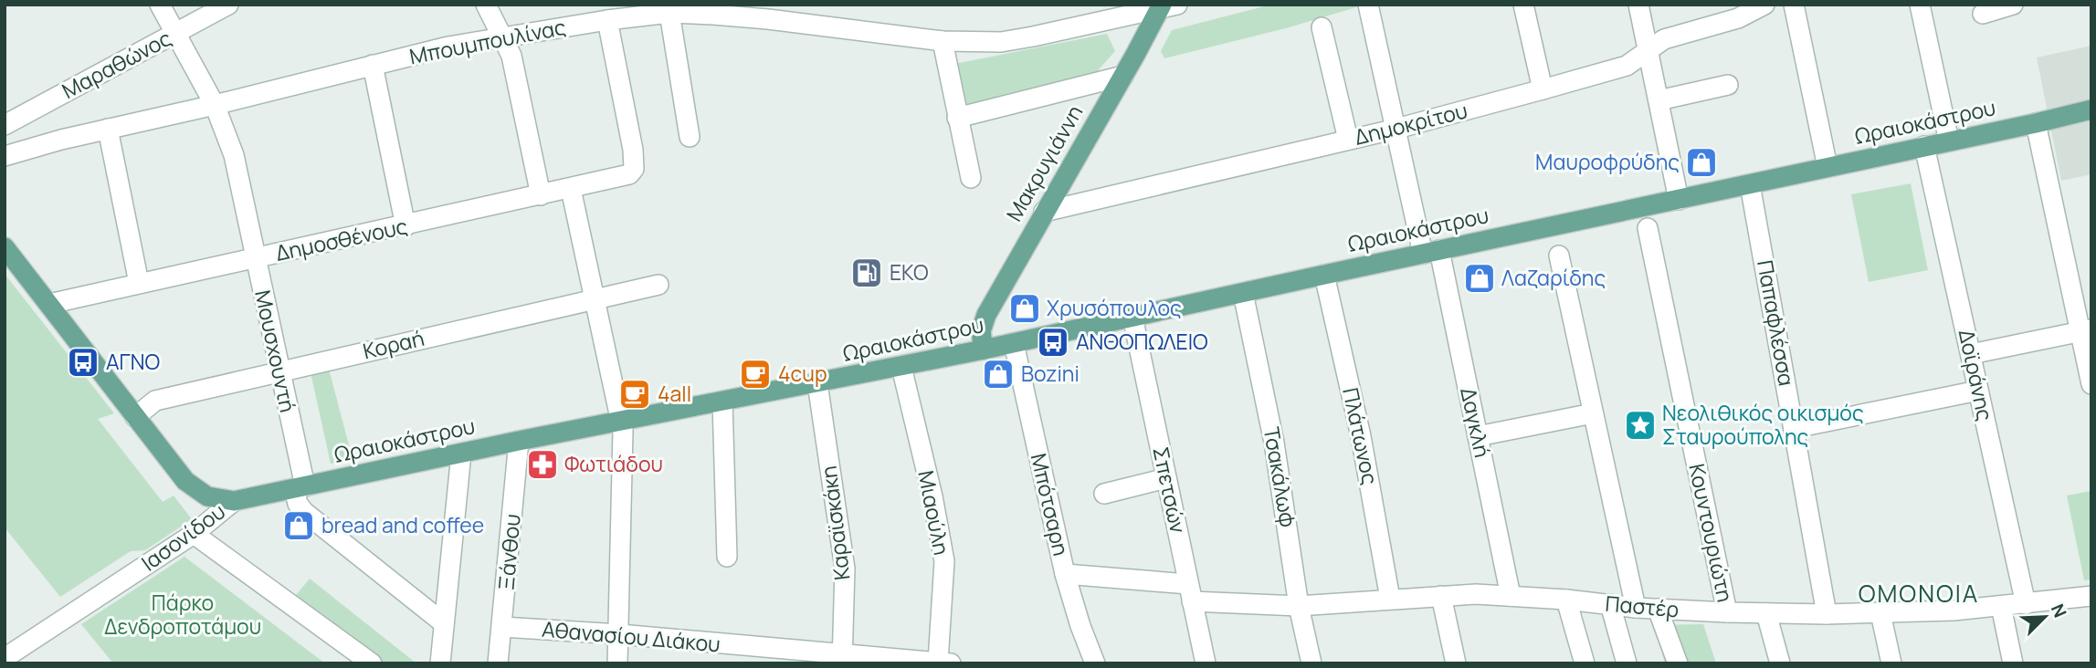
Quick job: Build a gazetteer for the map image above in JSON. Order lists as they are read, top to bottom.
{
  "streets": {
    "main road": ["Ωραιοκάστρου", "Μακρυγιάννη"],
    "street": [
      "Μπουμπουλίνας",
      "Μαραθώνος",
      "Δημοκρίτου",
      "Δημοσθένους",
      "Παπαφλέσσα",
      "Κοραή",
      "Μουσχουντή",
      "Δοϊράνης",
      "Δαγκλή",
      "Πλάτωνος",
      "Τσακάλωφ",
      "Σπετσών",
      "Μπότσαρη",
      "Μιαούλη",
      "Καραϊσκάκη",
      "Κουντουριώτη",
      "Ιασονίδου",
      "Ξάνθου",
      "Παστέρ",
      "Αθανασίου Διάκου"
    ]
  },
  "crossings": [
    ["Μπουμπουλίνας", "Μακρυγιάννη"],
    ["Μπουμπουλίνας", "Δημοσθένους"],
    ["Μπουμπουλίνας", "Μουσχουντή"],
    ["Μαραθώνος", "Μουσχουντή"],
    ["Ωραιοκάστρου", "Μακρυγιάννη"],
    ["Ωραιοκάστρου", "Δημοσθένους"],
    ["Ωραιοκάστρου", "Παπαφλέσσα"],
    ["Ωραιοκάστρου", "Κοραή"],
    ["Ωραιοκάστρου", "Μουσχουντή"],
    ["Ωραιοκάστρου", "Δοϊράνης"],
    ["Ωραιοκάστρου", "Δαγκλή"],
    ["Ωραιοκάστρου", "Πλάτωνος"],
    ["Ωραιοκάστρου", "Τσακάλωφ"],
    ["Ωραιοκάστρου", "Σπετσών"],
    ["Ωραιοκάστρου", "Μπότσαρη"],
    ["Ωραιοκάστρου", "Μιαούλη"],
    ["Ωραιοκάστρου", "Καραϊσκάκη"],
    ["Ωραιοκάστρου", "Ιασονίδου"],
    ["Ωραιοκάστρου", "Ξάνθου"],
    ["Δημοκρίτου", "Μακρυγιάννη"],
    ["Δημοκρίτου", "Δαγκλή"],
    ["Δημοσθένους", "Μουσχουντή"],
    ["Παπαφλέσσα", "Παστέρ"],
    ["Κοραή", "Μουσχουντή"],
    ["Δοϊράνης", "Παστέρ"],
    ["Δαγκλή", "Παστέρ"],
    ["Πλάτωνος", "Παστέρ"],
    ["Τσακάλωφ", "Παστέρ"],
    ["Σπετσών", "Παστέρ"],
    ["Μπότσαρη", "Παστέρ"],
    ["Μιαούλη", "Αθανασίου Διάκου"],
    ["Καραϊσκάκη", "Αθανασίου Διάκου"],
    ["Κουντουριώτη", "Παστέρ"],
    ["Ξάνθου", "Αθανασίου Διάκου"]
  ],
  "districts": ["OMONOIA"],
  "parks": ["Πάρκο Δενδροποτάμου"],
  "places": {
    "shop": [
      "Μαυροφρύδης",
      "Λαζαρίδης",
      "Χρυσόπουλος",
      "Bozini",
      "bread and coffee"
    ],
    "fuel station": ["EKO"],
    "bus stop": ["ΑΝΘΟΠΩΛΕΙΟ", "ΑΓΝΟ"],
    "cafe": ["4cup", "4all"],
    "place": ["Νεολιθικός οικισμός Σταυρούπολης"],
    "pharmacy": ["Φωτιάδου"]
  },
  "north": "top right"
}
